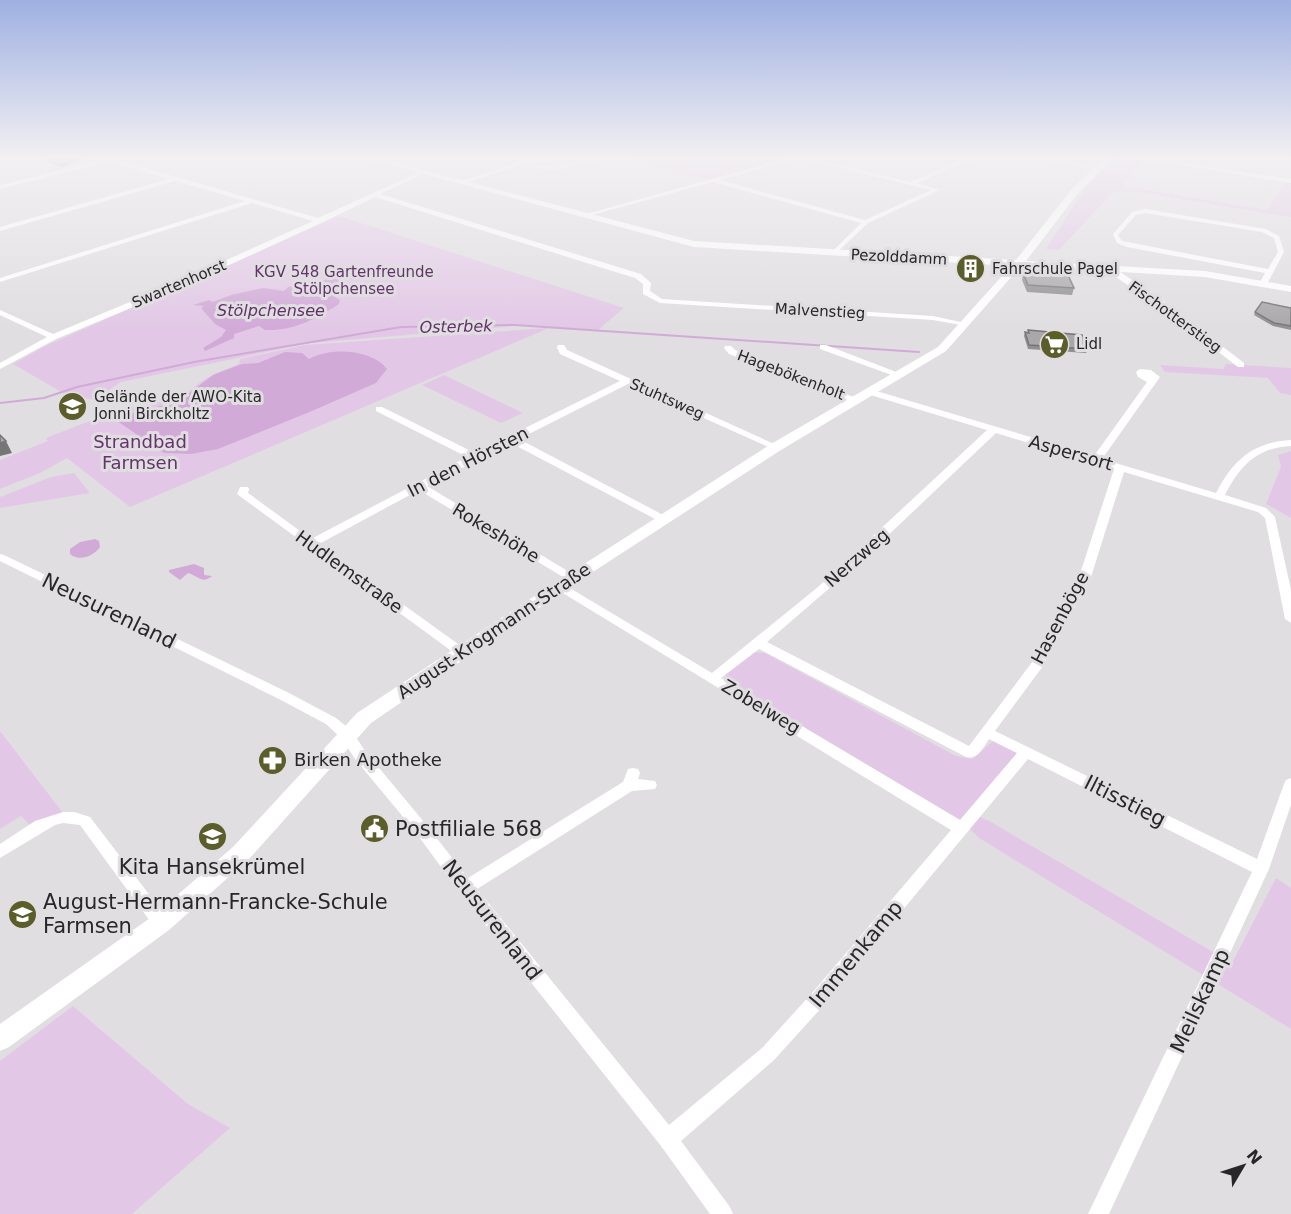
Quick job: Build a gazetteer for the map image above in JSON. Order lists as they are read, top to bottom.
{
  "streets": {
    "main road": ["Pezolddamm", "August-Krogmann-Straße"],
    "street": [
      "Swartenhorst",
      "Malvenstieg",
      "Fischotterstieg",
      "Hagebökenholt",
      "Stuhtsweg",
      "Aspersort",
      "In den Hörsten",
      "Rokeshöhe",
      "Nerzweg",
      "Hudlemstraße",
      "Neusurenland",
      "Hasenböge",
      "Zobelweg",
      "Iltisstieg",
      "Immenkamp",
      "Meilskamp"
    ]
  },
  "crossings": [
    ["Pezolddamm", "Fischotterstieg"],
    ["Pezolddamm", "August-Krogmann-Straße"],
    ["Malvenstieg", "August-Krogmann-Straße"],
    ["Hagebökenholt", "August-Krogmann-Straße"],
    ["Stuhtsweg", "In den Hörsten"],
    ["Stuhtsweg", "August-Krogmann-Straße"],
    ["Aspersort", "Nerzweg"],
    ["Aspersort", "Hasenböge"],
    ["Aspersort", "August-Krogmann-Straße"],
    ["In den Hörsten", "Rokeshöhe"],
    ["In den Hörsten", "Hudlemstraße"],
    ["Rokeshöhe", "August-Krogmann-Straße"],
    ["Rokeshöhe", "Zobelweg"],
    ["Nerzweg", "Hasenböge"],
    ["Nerzweg", "Zobelweg"],
    ["Hudlemstraße", "August-Krogmann-Straße"],
    ["Neusurenland", "August-Krogmann-Straße"],
    ["Neusurenland", "Immenkamp"],
    ["Hasenböge", "Iltisstieg"],
    ["August-Krogmann-Straße", "Zobelweg"],
    ["Zobelweg", "Immenkamp"],
    ["Iltisstieg", "Immenkamp"],
    ["Iltisstieg", "Meilskamp"]
  ],
  "water": ["Stölpchensee", "Osterbek"],
  "parks": ["KGV 548 Gartenfreunde Stölpchensee", "Strandbad Farmsen"],
  "places": {
    "building": ["Fahrschule Pagel"],
    "supermarket": ["Lidl"],
    "school or university": ["Gelände der AWO-Kita Jonni Birckholtz", "Kita Hansekrümel", "August-Hermann-Francke-Schule Farmsen"],
    "pharmacy": ["Birken Apotheke"],
    "public building": ["Postfiliale 568"]
  },
  "north": "top right"
}
